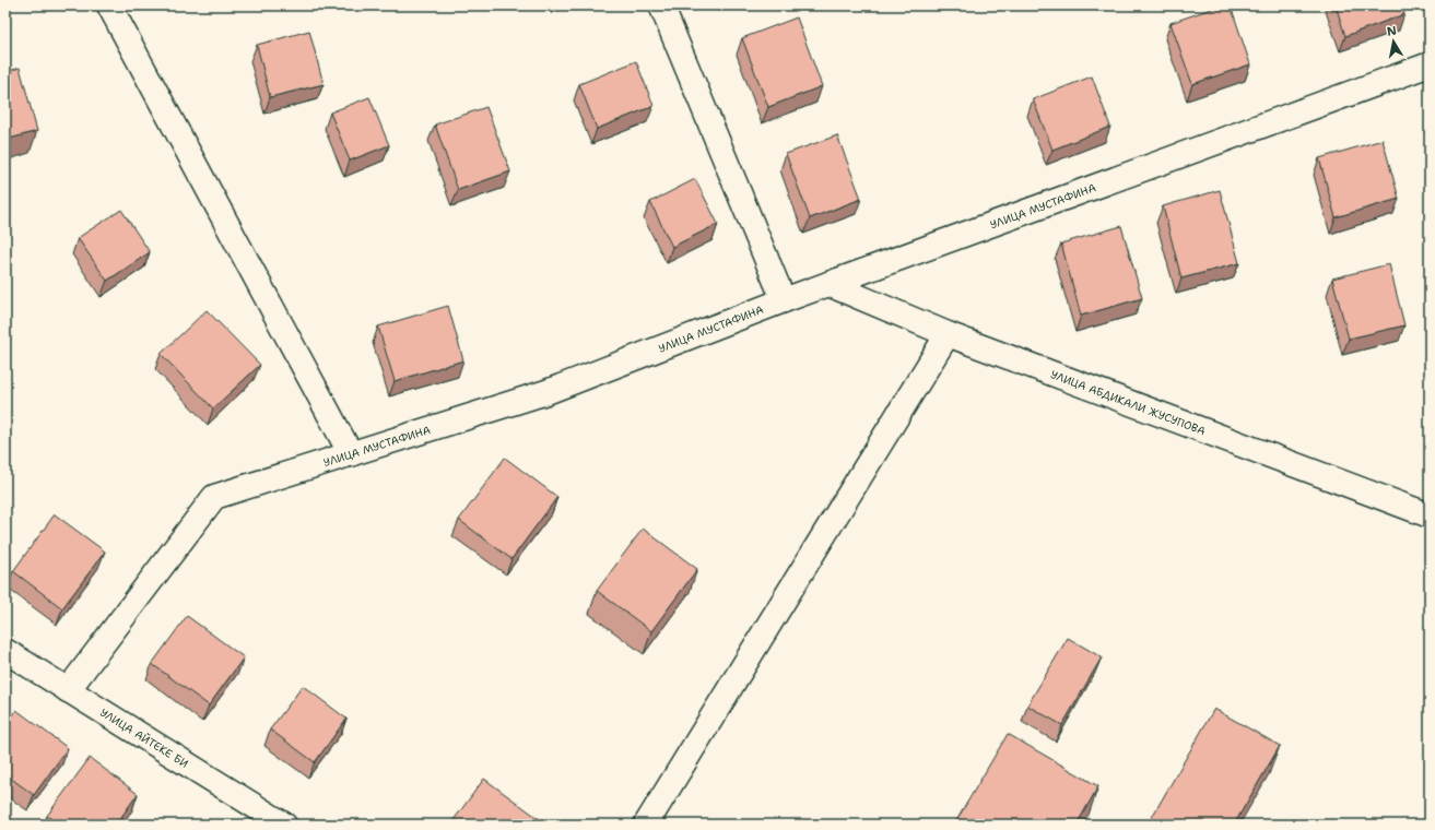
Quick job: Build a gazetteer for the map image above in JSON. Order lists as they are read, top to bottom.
{
  "streets": {
    "street": ["УЛИЦА МУСТАФИНА", "УЛИЦА АБДИКАЛИ ЖУСУПОВА", "УЛИЦА АЙТЕКЕ БИ"]
  },
  "crossings": [
    ["УЛИЦА МУСТАФИНА", "УЛИЦА АБДИКАЛИ ЖУСУПОВА"],
    ["УЛИЦА МУСТАФИНА", "УЛИЦА АЙТЕКЕ БИ"]
  ],
  "north": "top"
}
